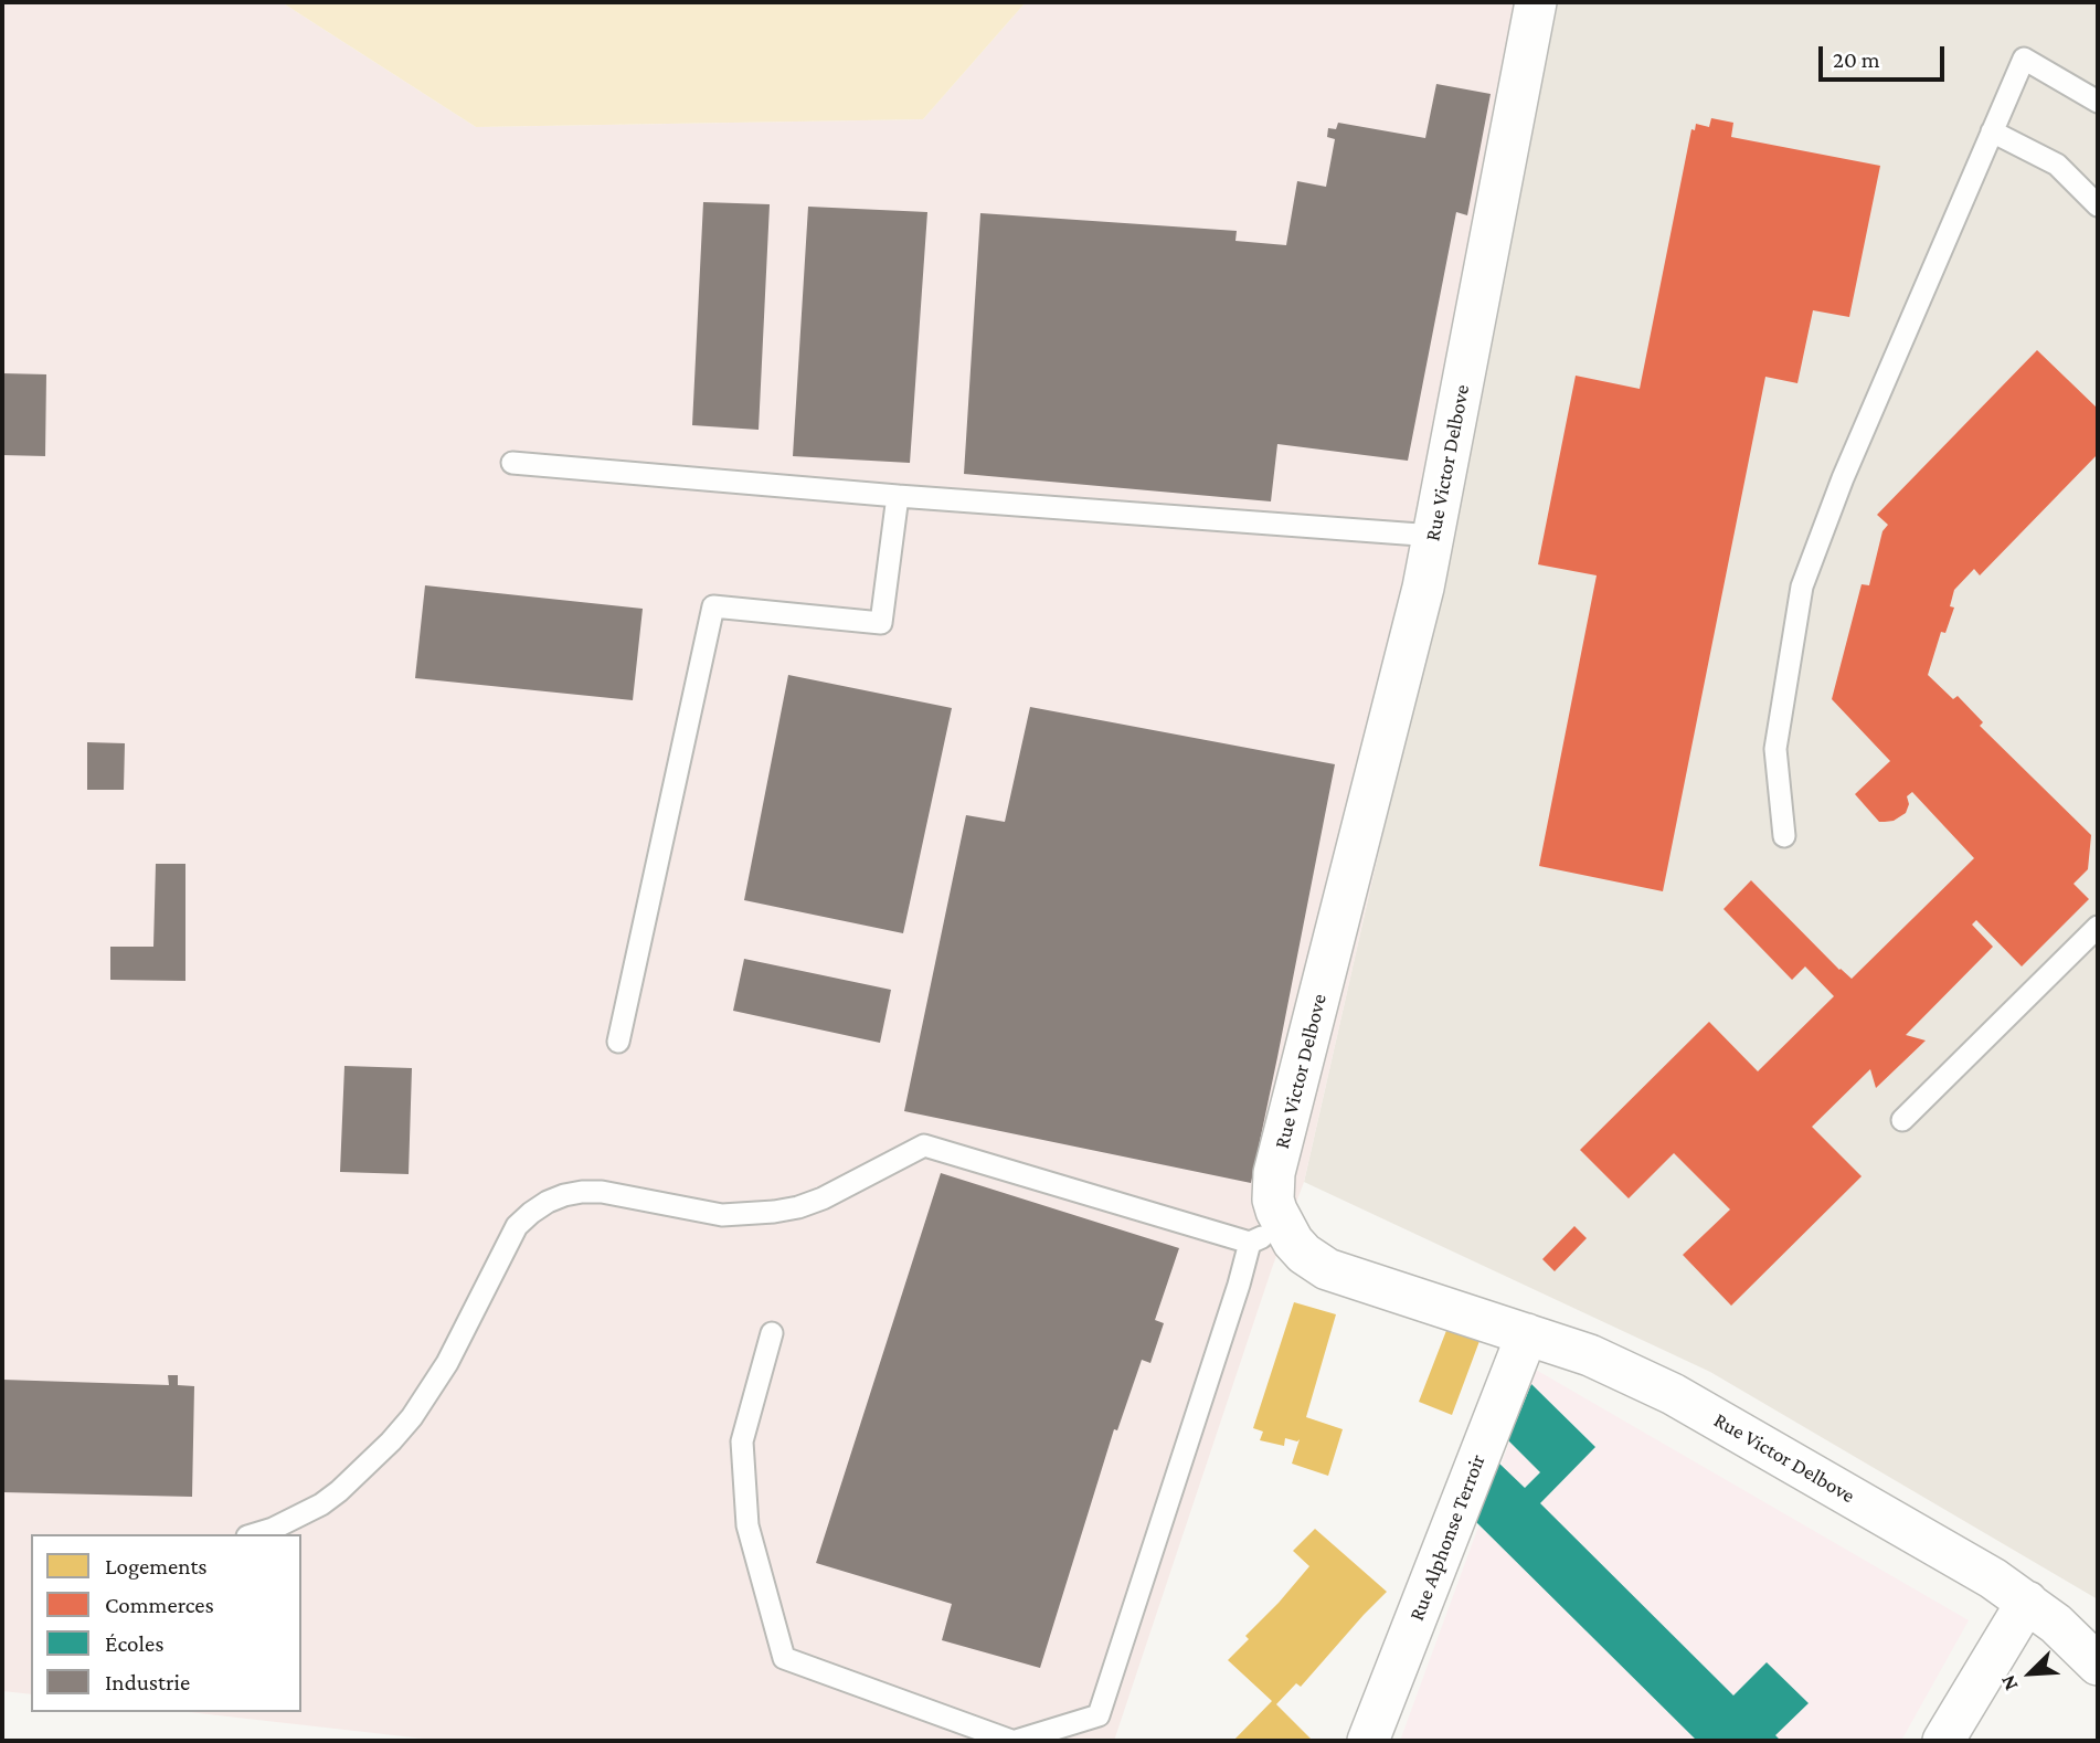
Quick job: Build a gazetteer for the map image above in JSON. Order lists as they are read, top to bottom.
{
  "streets": {
    "street": ["Rue Victor Delbove", "Rue Alphonse Terroir"]
  },
  "crossings": [
    ["Rue Victor Delbove", "Rue Alphonse Terroir"]
  ],
  "legend": [
    "Logements",
    "Commerces",
    "Écoles",
    "Industrie"
  ],
  "scale_bar": "20 m",
  "north": "bottom left"
}
